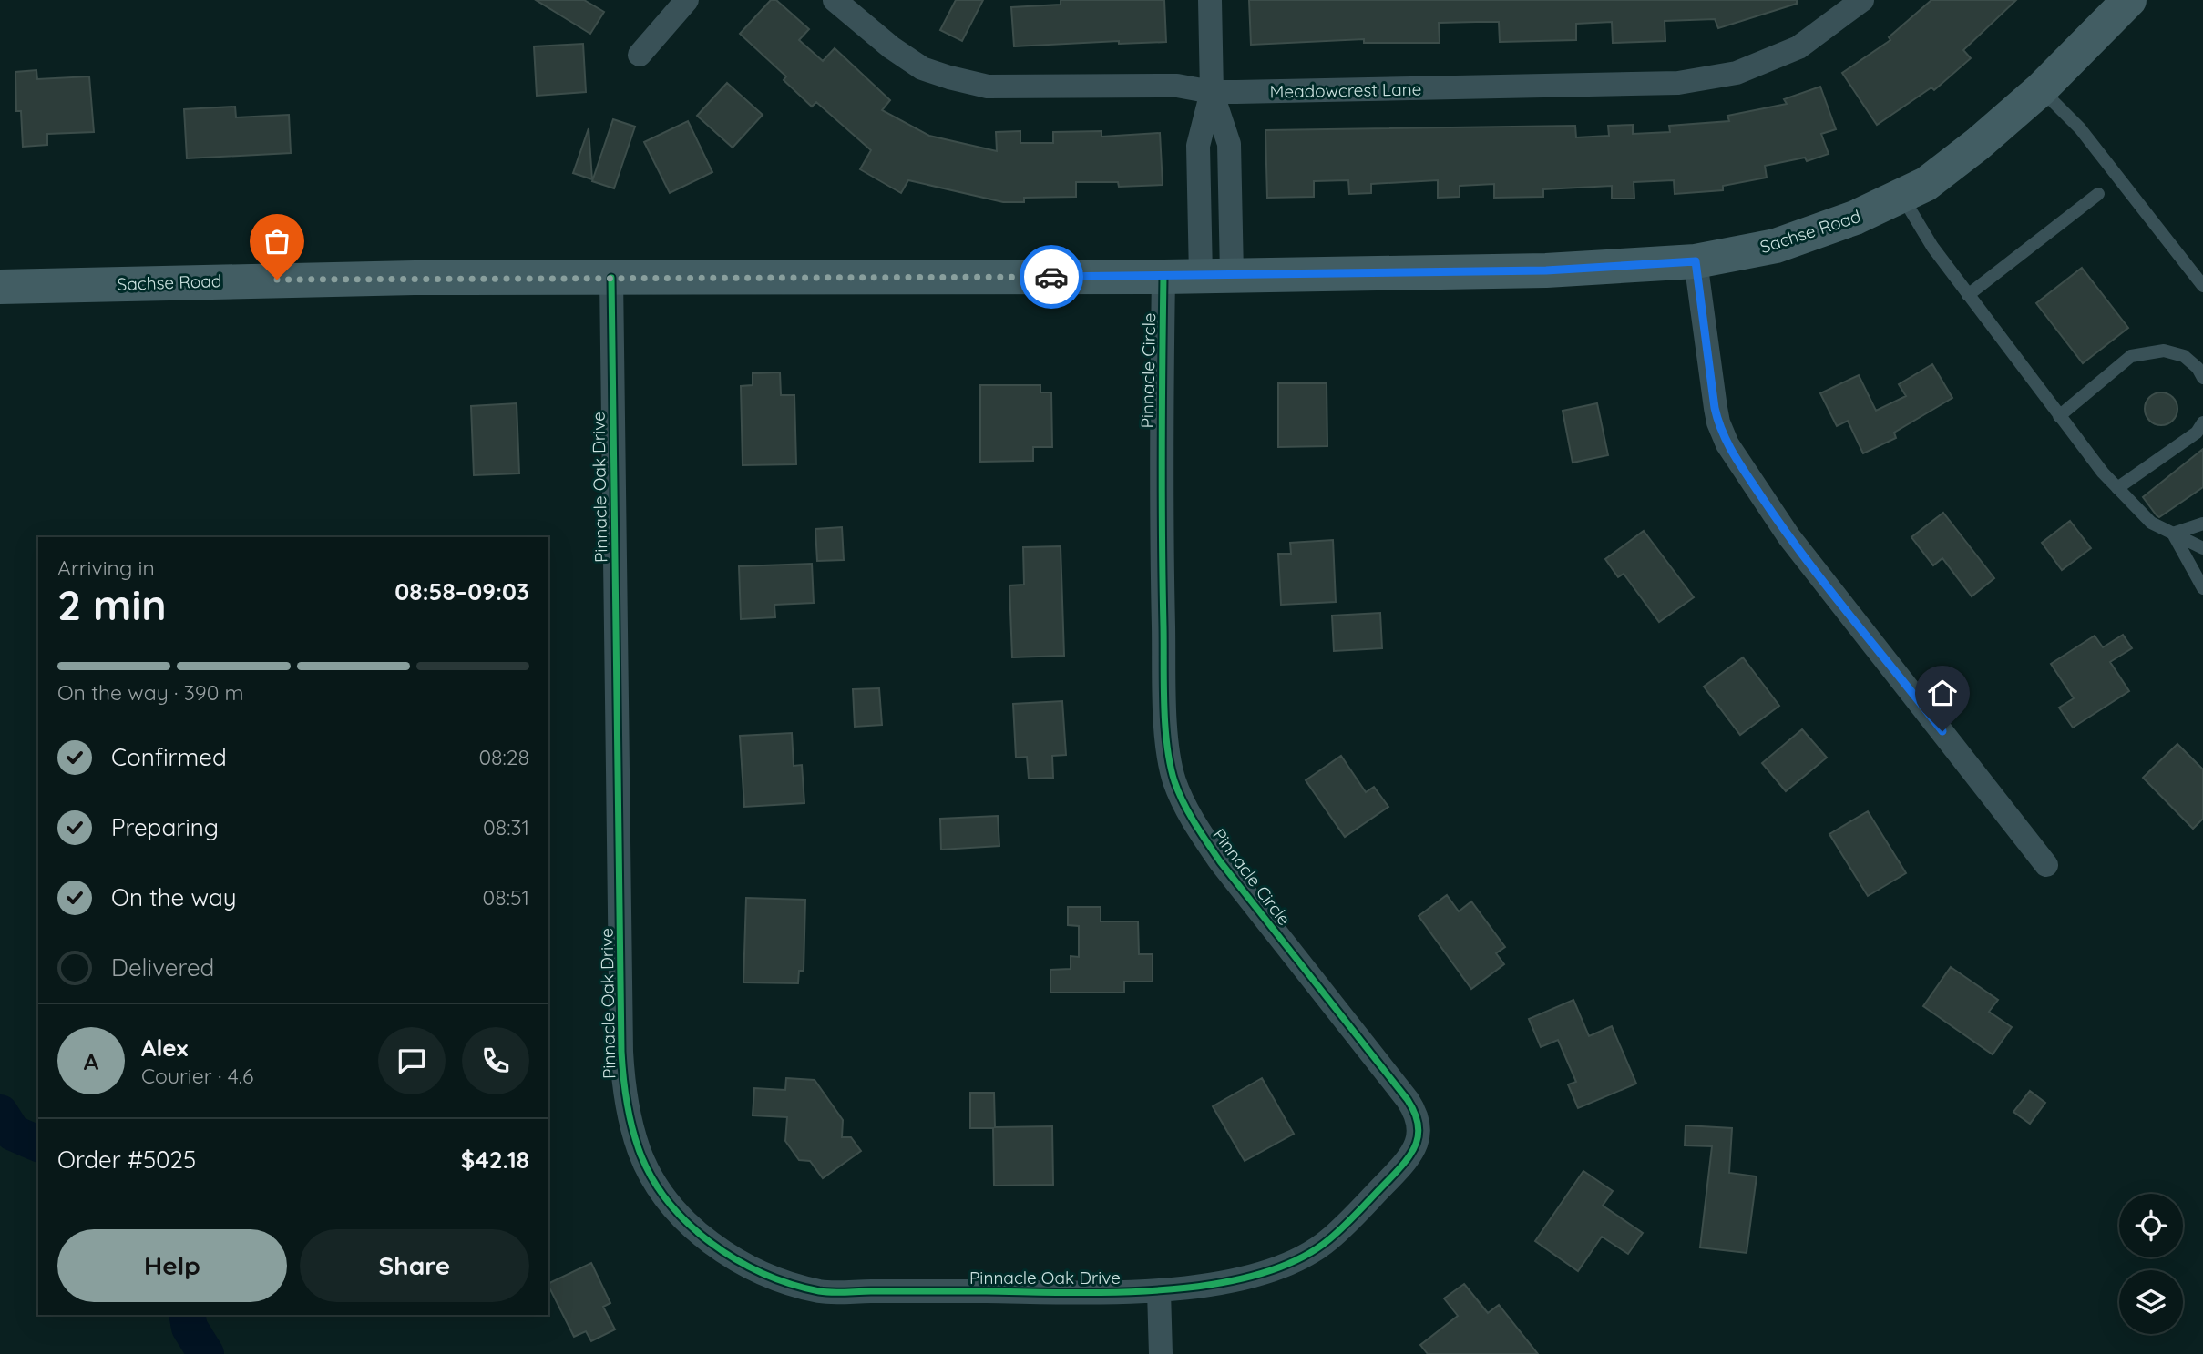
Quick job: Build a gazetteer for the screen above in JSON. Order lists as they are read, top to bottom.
{
  "streets": {
    "main road": ["Sachse Road"],
    "street": ["Meadowcrest Lane", "Pinnacle Circle", "Pinnacle Oak Drive"]
  },
  "crossings": [
    ["Sachse Road", "Pinnacle Circle"],
    ["Sachse Road", "Pinnacle Oak Drive"],
    ["Pinnacle Circle", "Pinnacle Oak Drive"]
  ],
  "page": {
    "heading": ["2 min", "Arriving in", "08:58–09:03"],
    "panel": [
      "Alex",
      "Courier · 4.6",
      "Order #5025",
      "$42.18"
    ],
    "bar": "On the way · 390 m",
    "list": [
      ["Confirmed", "08:28"],
      ["Preparing", "08:31"],
      ["On the way", "08:51"],
      "Delivered"
    ],
    "round": "A",
    "buttons": ["Help", "Share"]
  }
}
